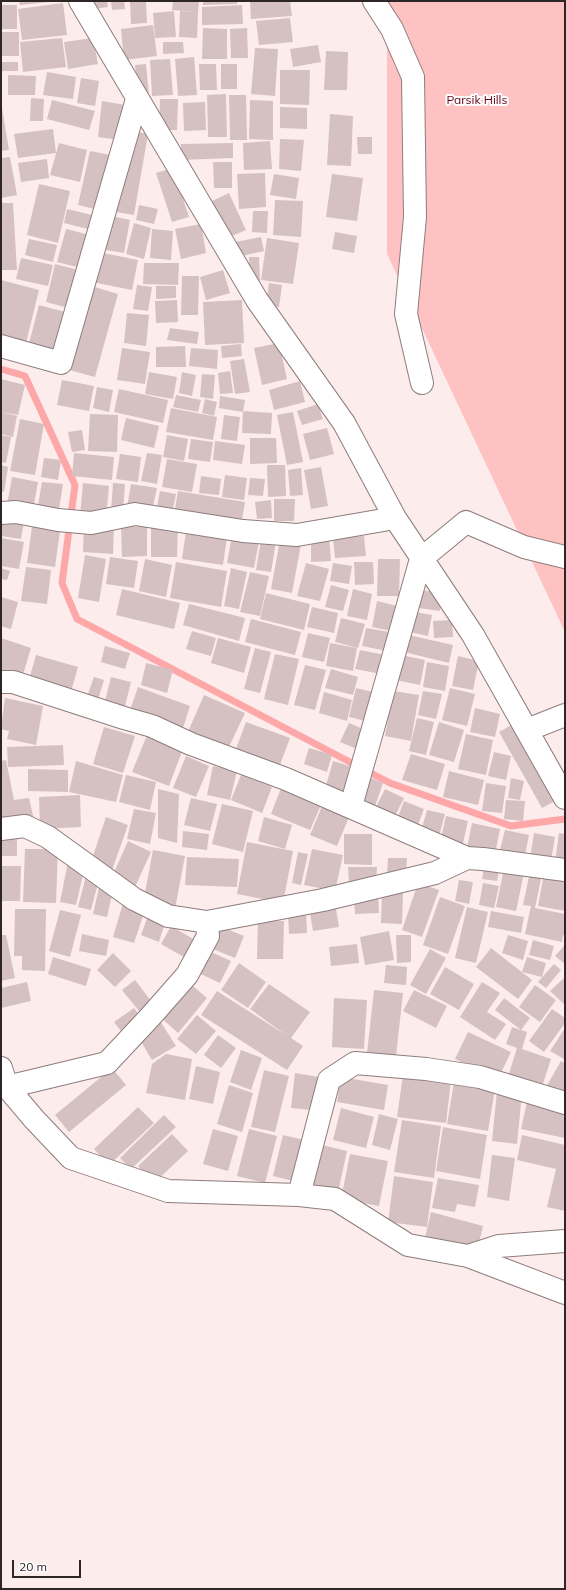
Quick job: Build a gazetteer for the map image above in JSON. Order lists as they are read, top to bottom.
{
  "parks": ["Parsik Hills"],
  "scale_bar": "20 m"
}
